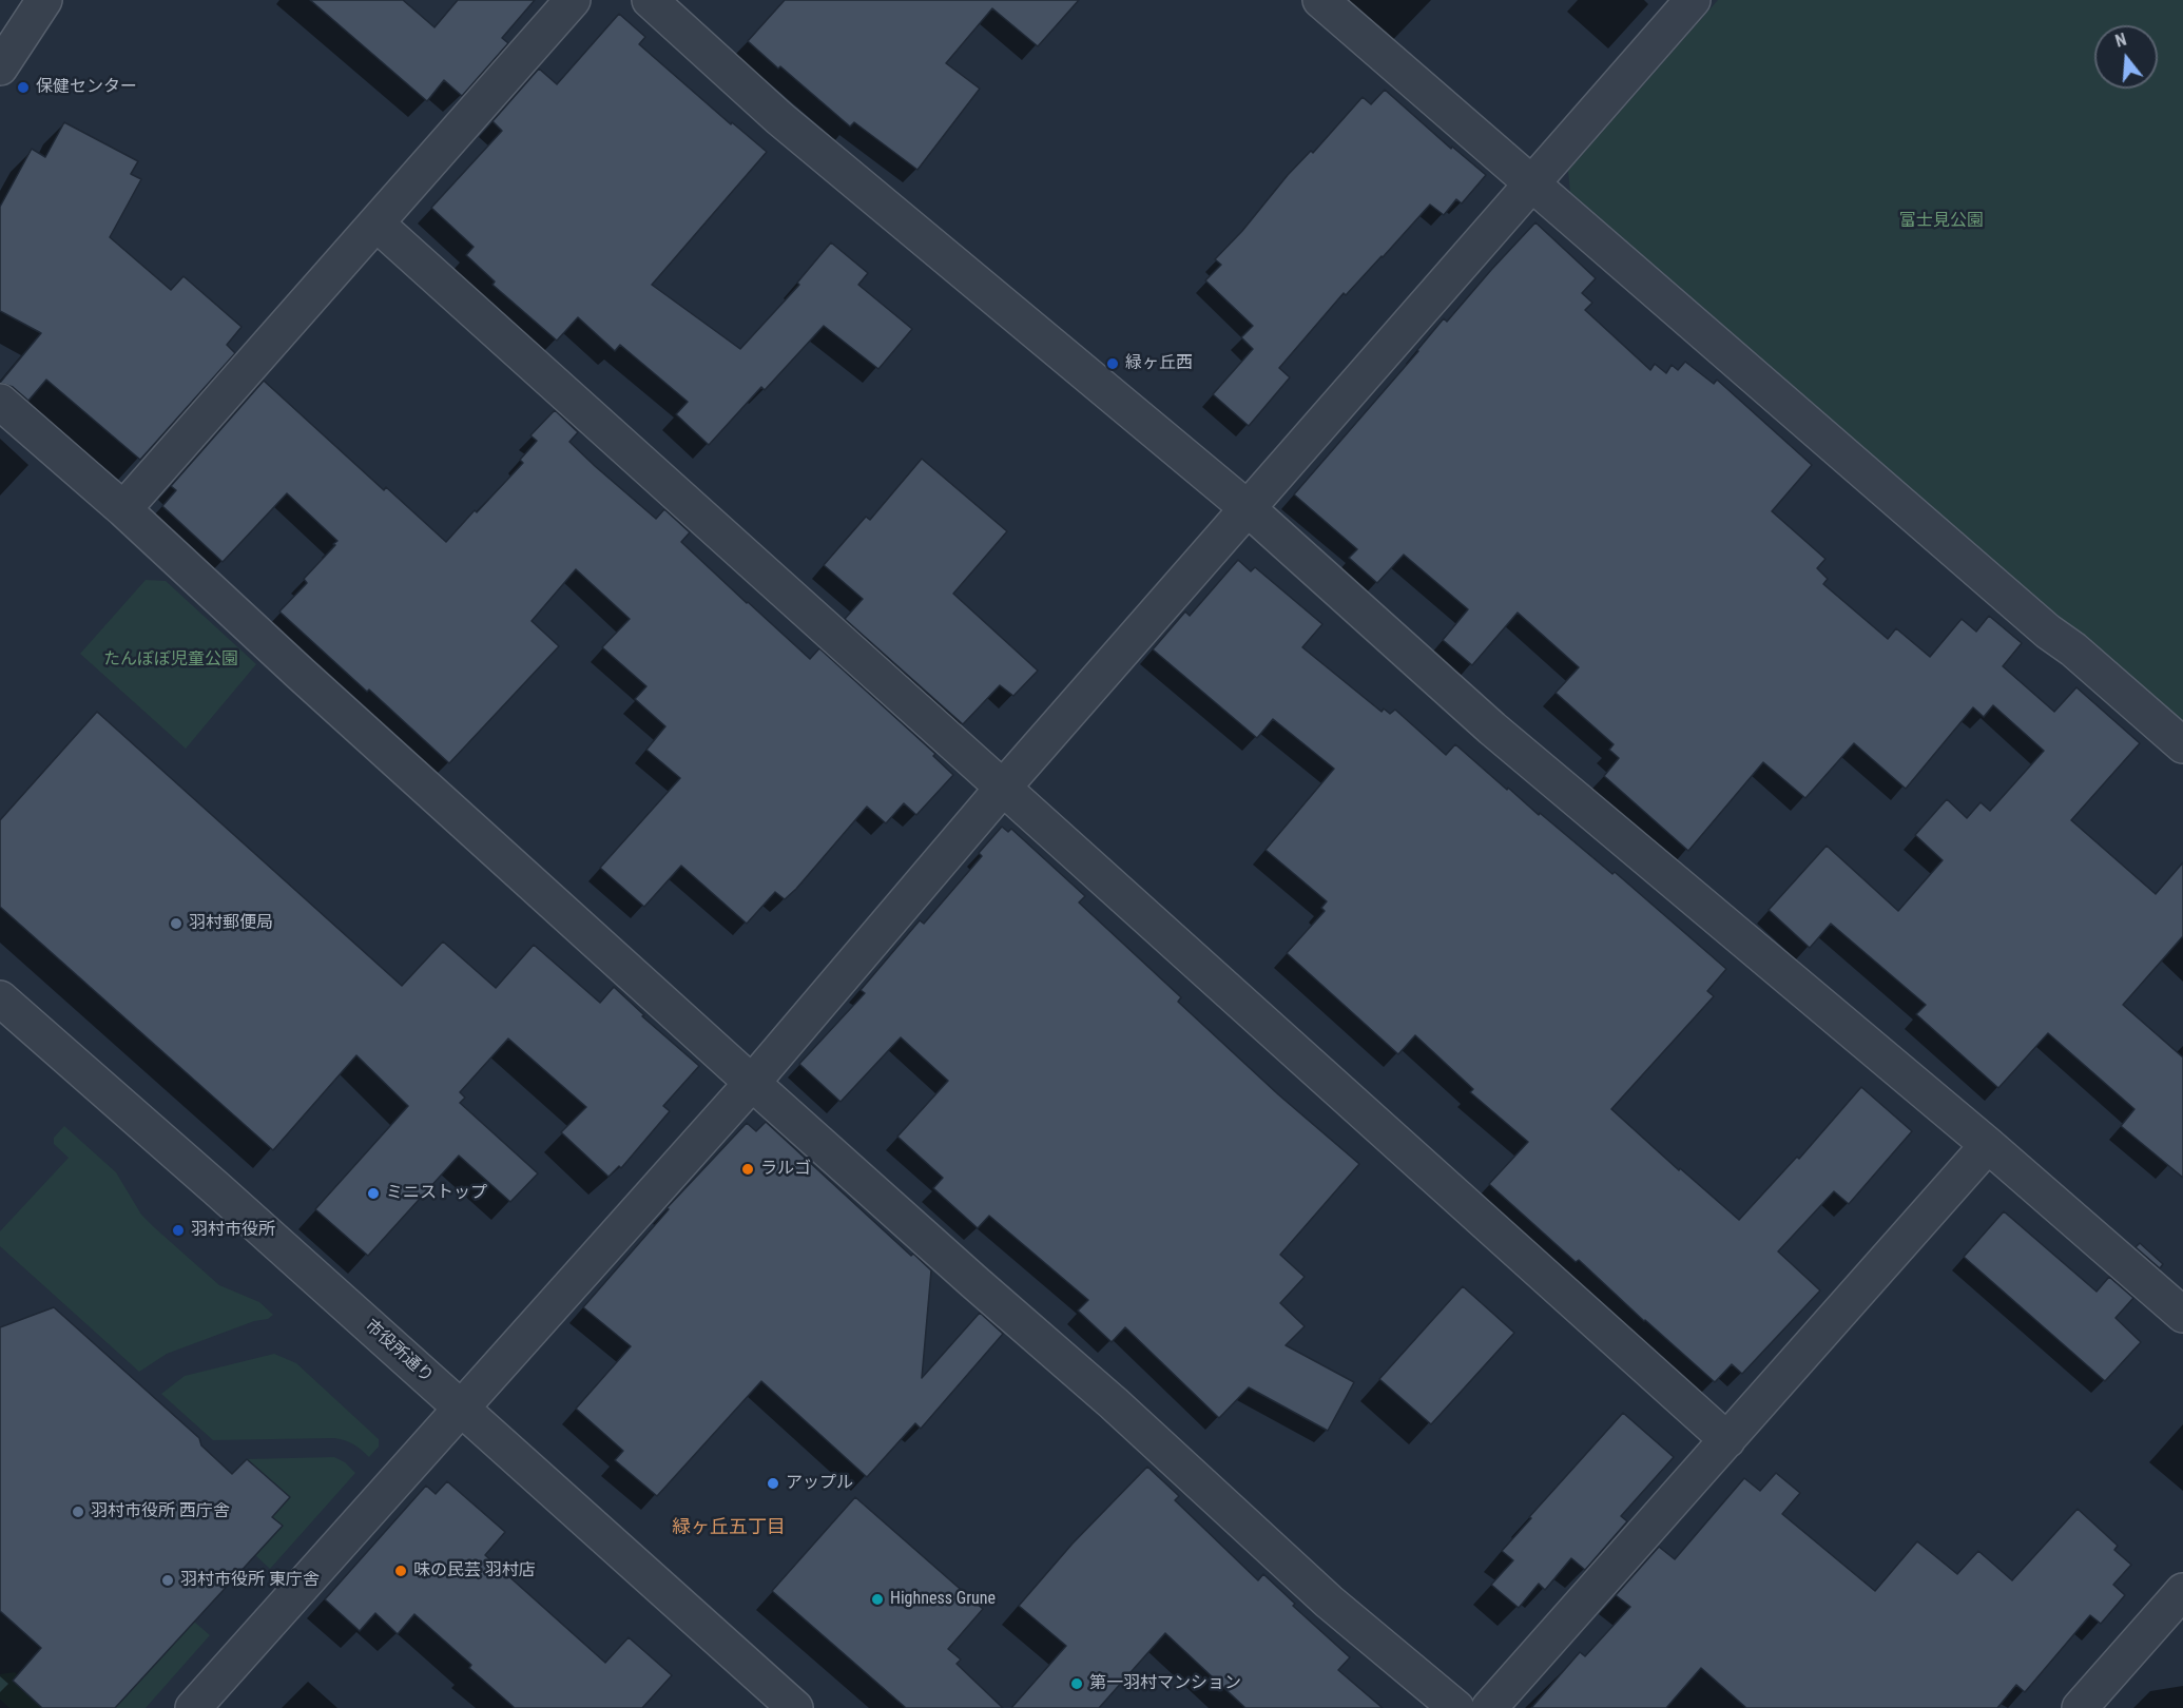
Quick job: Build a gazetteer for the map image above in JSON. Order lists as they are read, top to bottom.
{
  "streets": {
    "street": ["市役所通り"]
  },
  "districts": ["緑ヶ丘五丁目"],
  "parks": ["富士見公園", "たんぽぽ児童公園"],
  "places": [
    "保健センター",
    "緑ヶ丘西",
    "羽村郵便局",
    "ラルゴ",
    "ミニストップ",
    "羽村市役所",
    "アップル",
    "羽村市役所 西庁舎",
    "味の民芸 羽村店",
    "羽村市役所 東庁舎",
    "Highness Grune",
    "第一羽村マンション"
  ],
  "north": "top"
}
